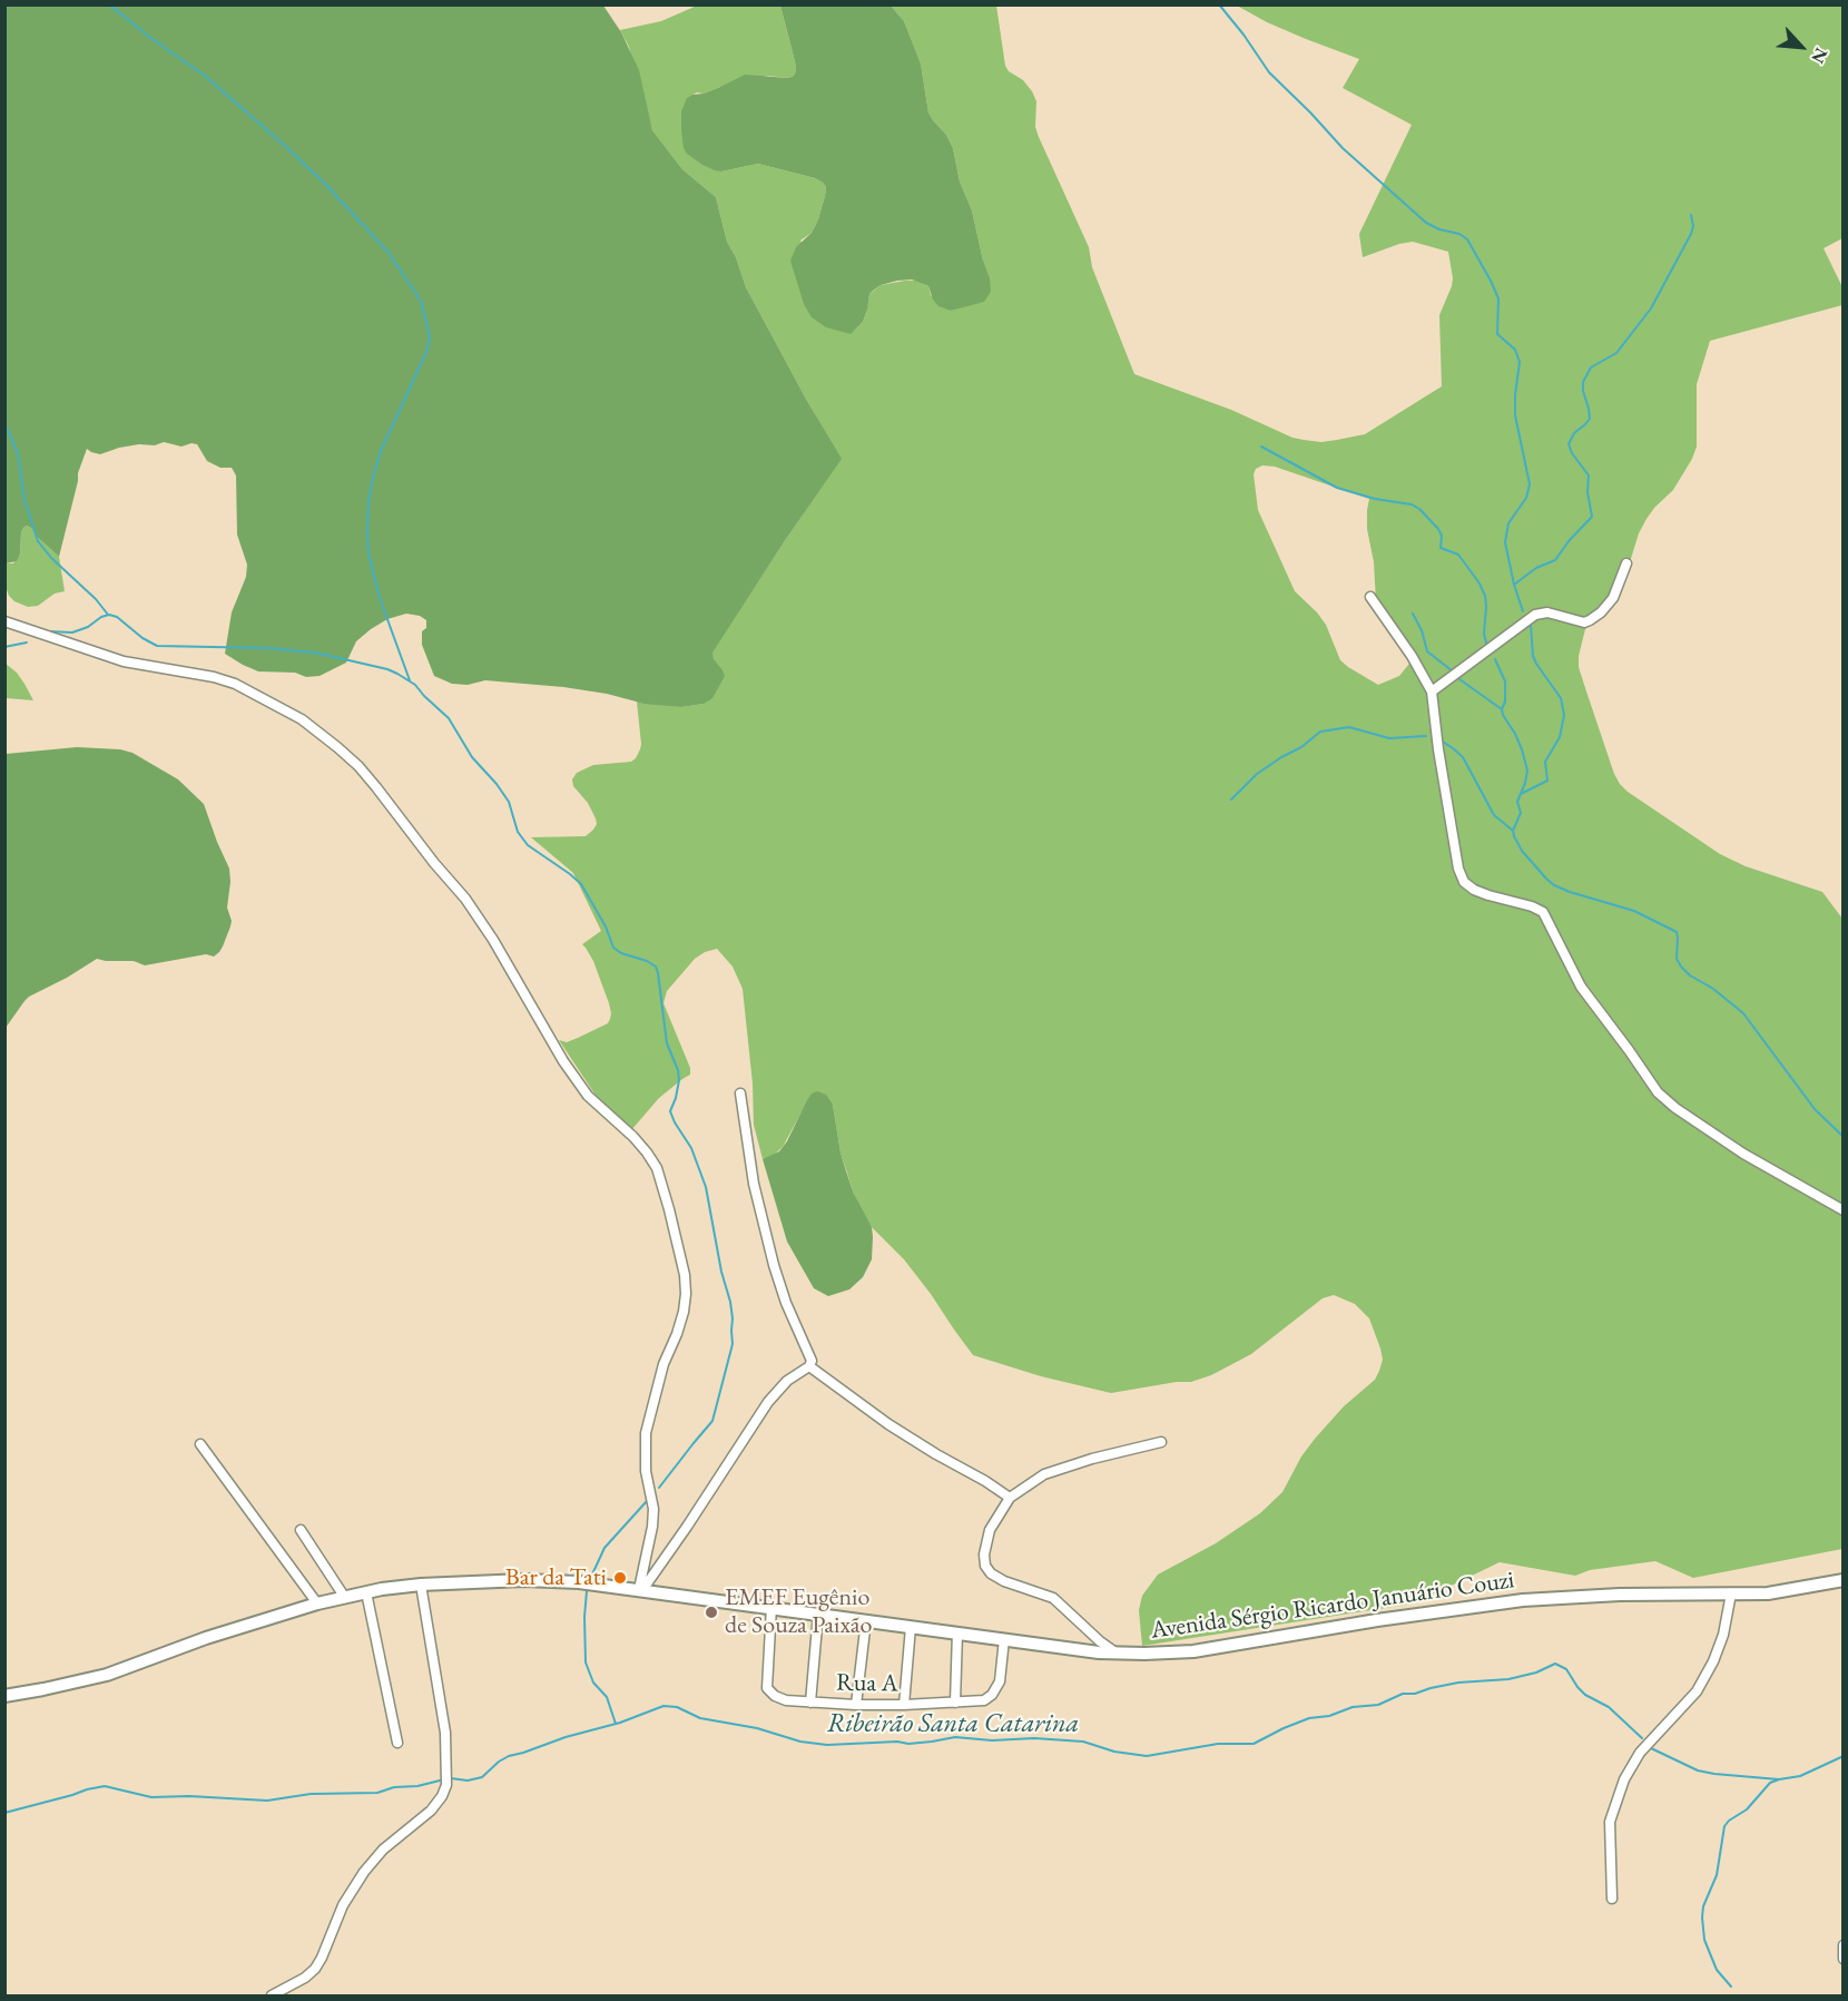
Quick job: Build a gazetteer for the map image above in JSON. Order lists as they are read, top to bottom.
{
  "streets": {
    "street": ["Avenida Sérgio Ricardo Januário Couzi", "Rua A"]
  },
  "crossings": [
    ["Avenida Sérgio Ricardo Januário Couzi", "Rua A"]
  ],
  "water": ["Ribeirão Santa Catarina"],
  "places": ["Bar da Tati", "EMEF Eugênio de Souza Paixão"],
  "north": "bottom right"
}
